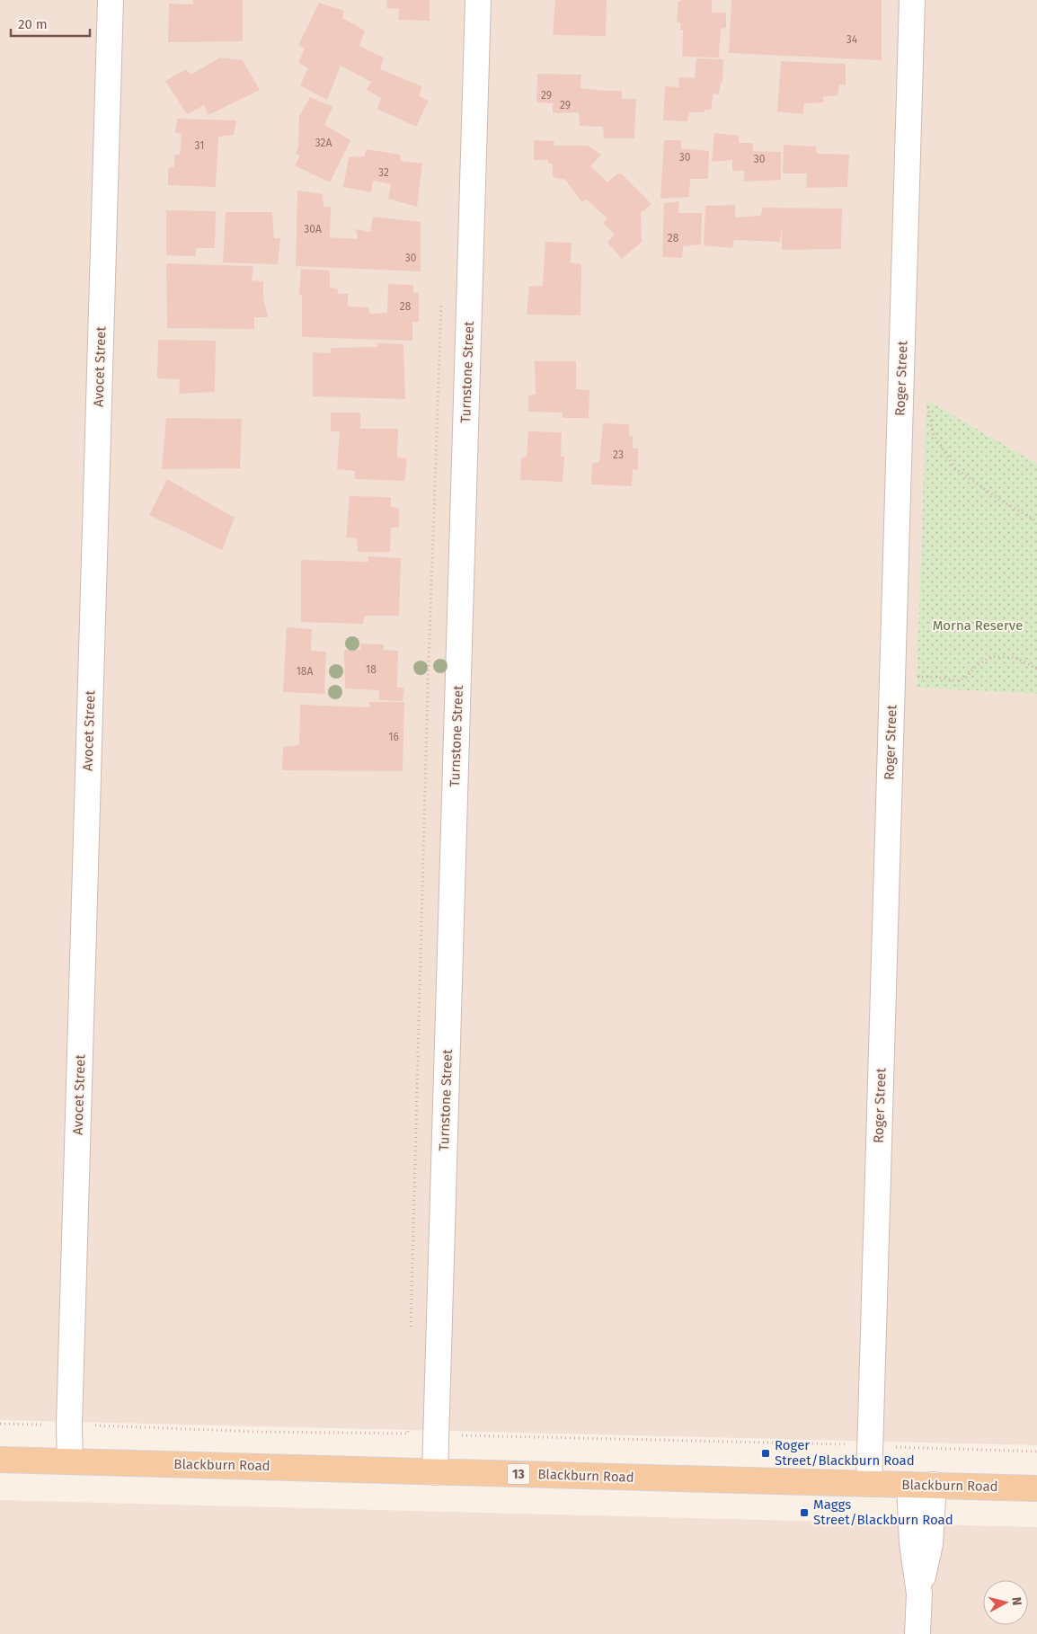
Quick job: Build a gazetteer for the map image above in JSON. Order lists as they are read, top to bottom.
{
  "streets": {
    "main road": ["Blackburn Road", "13"],
    "street": ["Avocet Street", "Turnstone Street", "Roger Street"]
  },
  "crossings": [
    ["Avocet Street", "Blackburn Road"],
    ["Turnstone Street", "Blackburn Road"],
    ["Roger Street", "Blackburn Road"]
  ],
  "parks": ["Morna Reserve"],
  "places": {
    "transit": ["Roger Street/Blackburn Road", "Maggs Street/Blackburn Road"]
  },
  "house_numbers": [
    "34",
    "29",
    "29",
    "32A",
    "31",
    "30",
    "30",
    "32",
    "30A",
    "28",
    "30",
    "28",
    "23",
    "18",
    "18A",
    "16"
  ],
  "scale_bar": "20 m",
  "north": "right"
}
